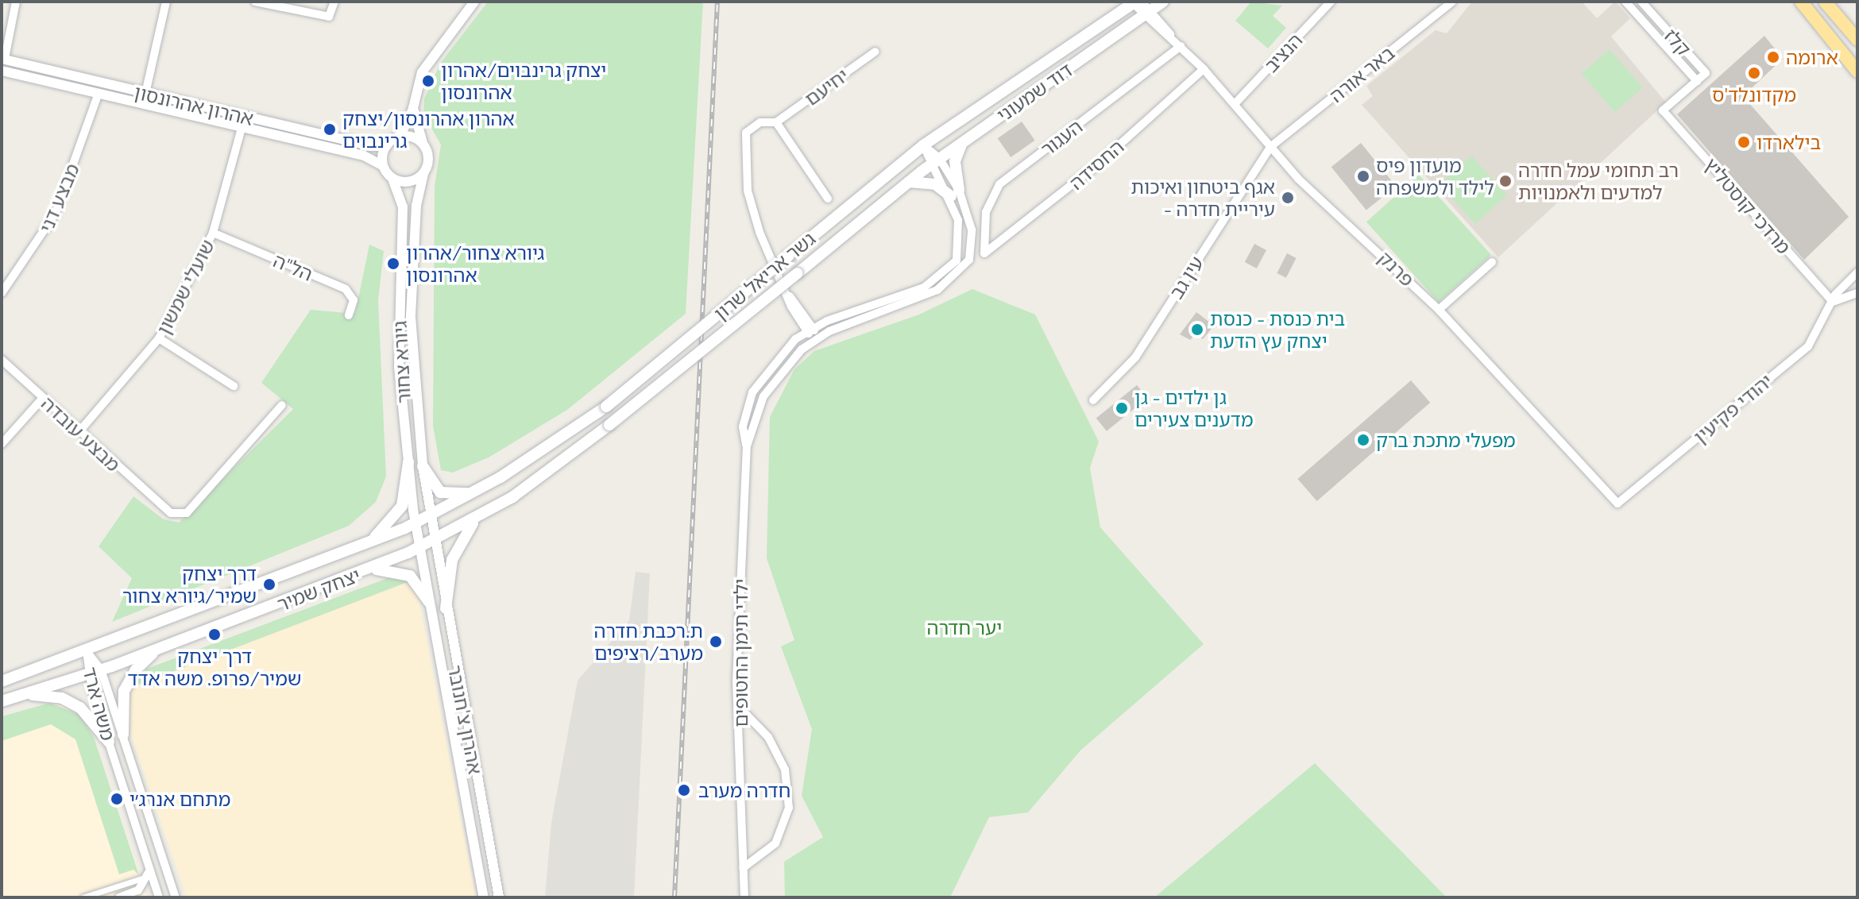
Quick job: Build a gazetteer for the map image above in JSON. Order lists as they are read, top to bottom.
{
  "streets": {
    "main road": ["דוד שמעוני", "גשר אריאל שרון", "יצחק שמיר"],
    "street": [
      "קלז",
      "הנציב",
      "באר אורה",
      "יחיעם",
      "אהרון אהרונסון",
      "העגור",
      "החסידה",
      "מבצע דני",
      "מרדכי קוסטליץ",
      "הל\"ה",
      "פרנק",
      "עין גב",
      "שועלי שמשון",
      "גיורא צחור",
      "יהודי פקיעין",
      "מבצע עובדה",
      "ילדי תימן החטופים",
      "משה ארד",
      "אהרון צ'חנובר"
    ]
  },
  "crossings": [
    ["קלז", "מרדכי קוסטליץ"],
    ["הנציב", "פרנק"],
    ["באר אורה", "פרנק"],
    ["באר אורה", "עין גב"],
    ["דוד שמעוני", "פרנק"],
    ["דוד שמעוני", "גשר אריאל שרון"],
    ["דוד שמעוני", "ילדי תימן החטופים"],
    ["אהרון אהרונסון", "מבצע דני"],
    ["אהרון אהרונסון", "שועלי שמשון"],
    ["אהרון אהרונסון", "גיורא צחור"],
    ["העגור", "החסידה"],
    ["העגור", "פרנק"],
    ["החסידה", "פרנק"],
    ["מרדכי קוסטליץ", "יהודי פקיעין"],
    ["הל\"ה", "שועלי שמשון"],
    ["פרנק", "עין גב"],
    ["פרנק", "יהודי פקיעין"],
    ["גשר אריאל שרון", "יצחק שמיר"],
    ["גשר אריאל שרון", "ילדי תימן החטופים"],
    ["שועלי שמשון", "מבצע עובדה"],
    ["גיורא צחור", "יצחק שמיר"],
    ["גיורא צחור", "אהרון צ'חנובר"],
    ["יצחק שמיר", "משה ארד"],
    ["יצחק שמיר", "אהרון צ'חנובר"]
  ],
  "parks": ["יער חדרה"],
  "places": [
    "ארומה",
    "מקדונלד'ס",
    "יצחק גרינבוים/אהרון אהרונסון",
    "אהרון אהרונסון/יצחק גרינבוים",
    "בילארדו",
    "מועדון פיס לילד ולמשפחה",
    "רב תחומי עמל חדרה למדעים ולאמנויות",
    "אגף ביטחון ואיכות - עיריית חדרה",
    "גיורא צחור/אהרון אהרונסון",
    "בית כנסת - כנסת יצחק עץ הדעת",
    "גן ילדים - גן מדענים צעירים",
    "מפעלי מתכת ברק",
    "דרך יצחק שמיר/גיורא צחור",
    "דרך יצחק שמיר/פרופ. משה אדד",
    "ת.רכבת חדרה מערב/רציפים",
    "חדרה מערב",
    "מתחם אנרג׳י"
  ]
}
